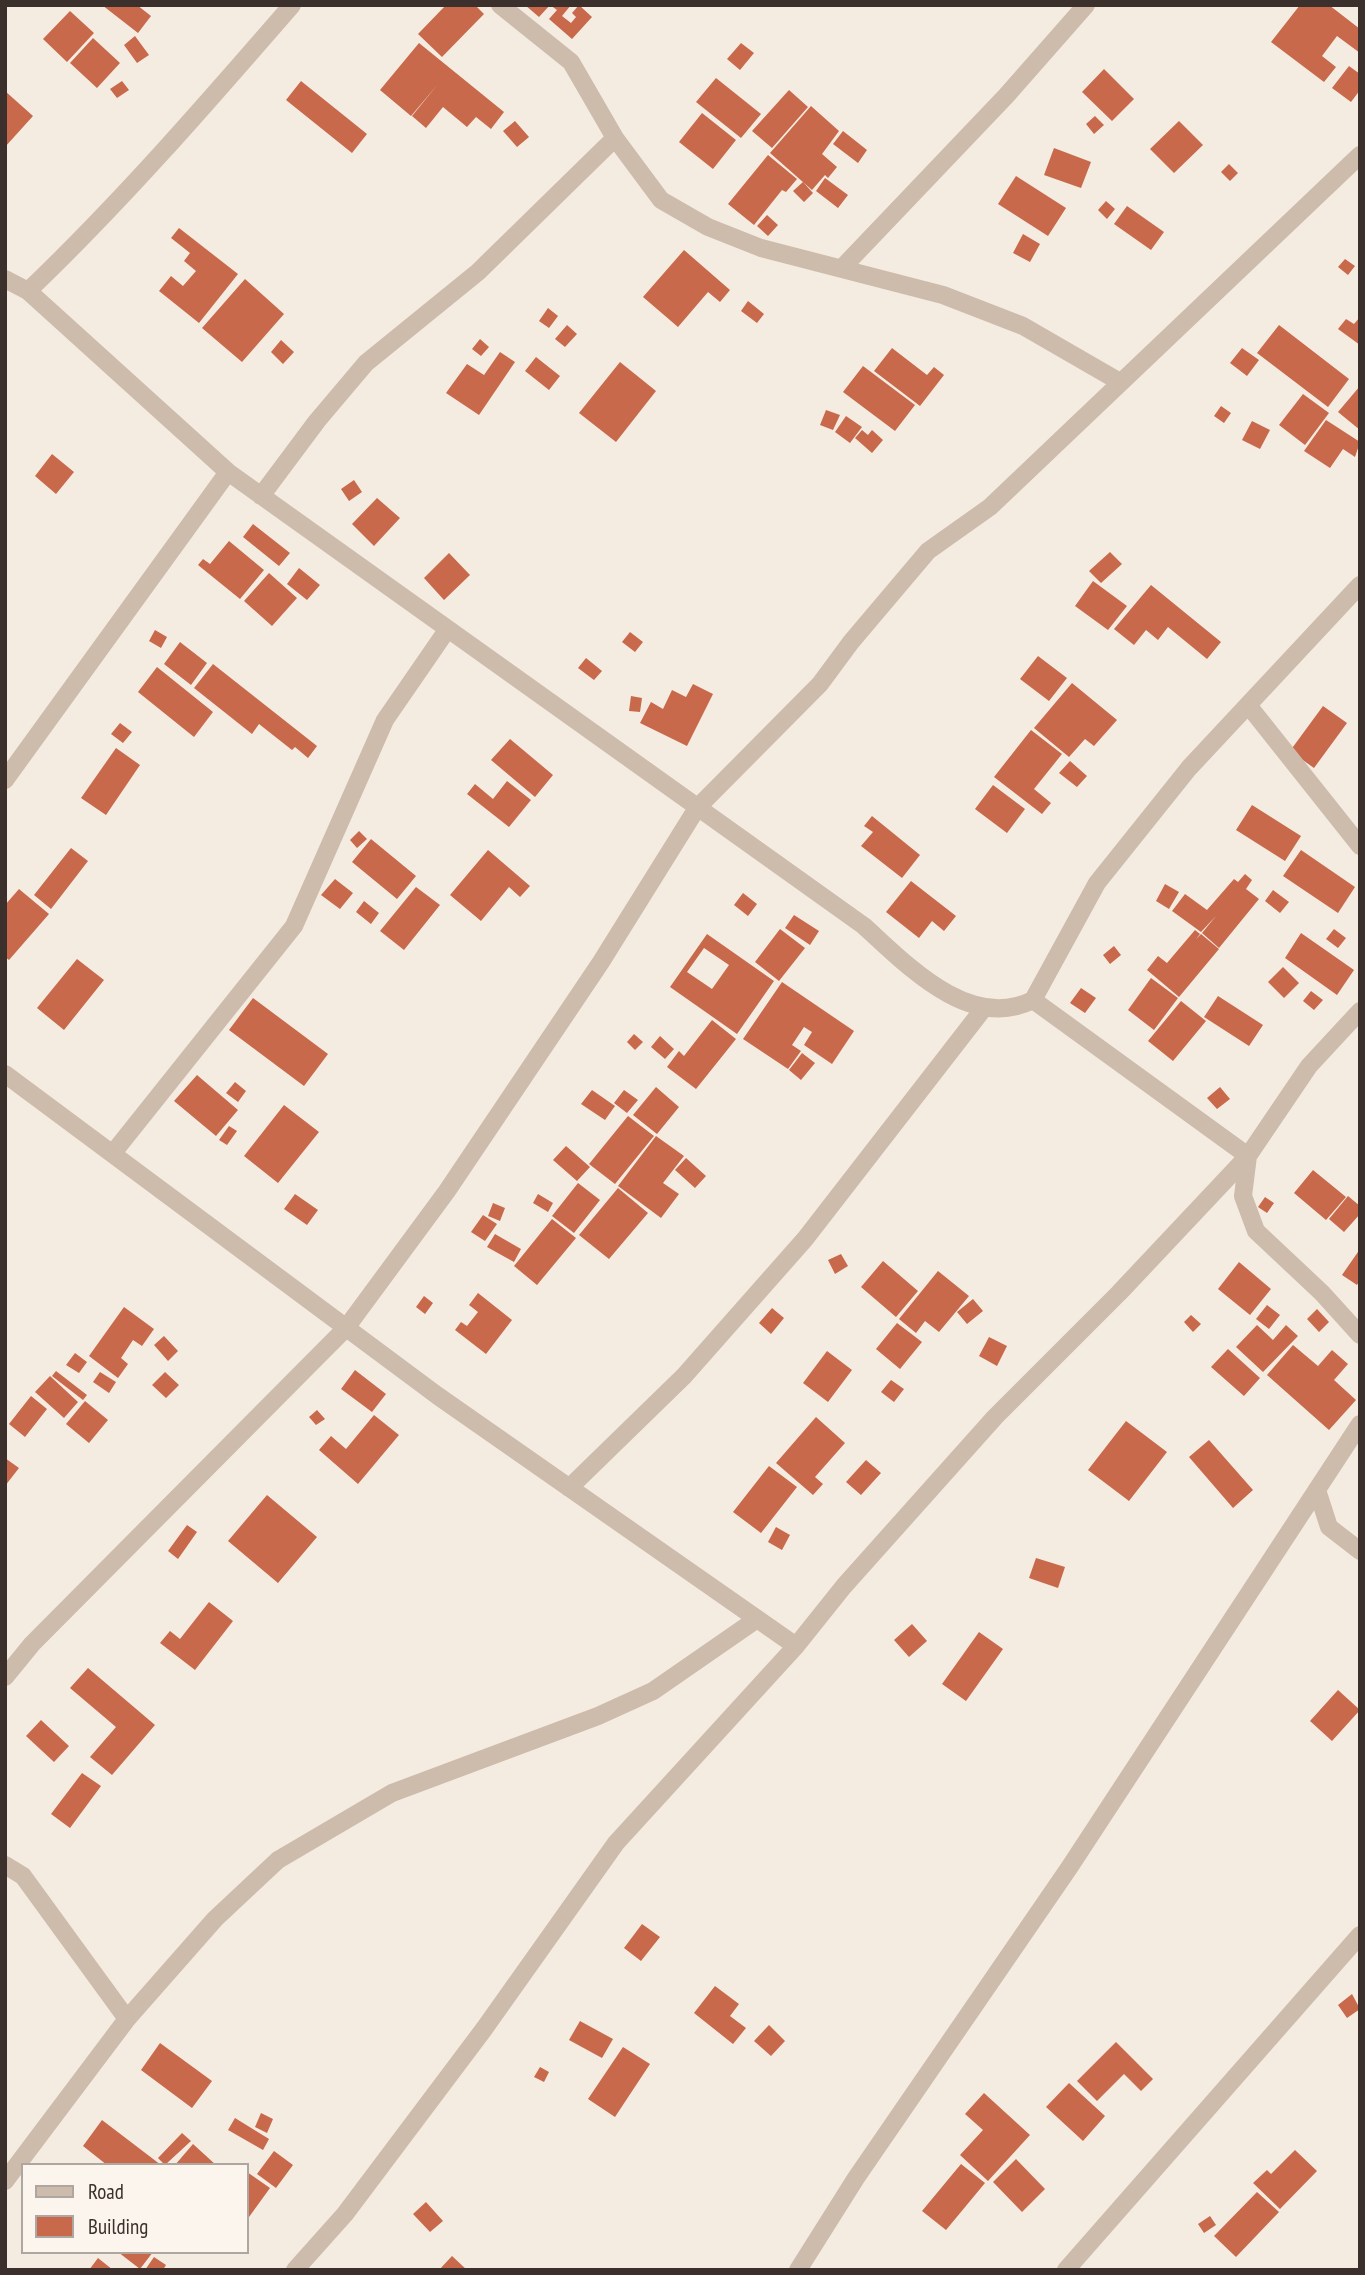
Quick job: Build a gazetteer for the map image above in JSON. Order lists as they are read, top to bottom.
{
  "legend": ["Road", "Building"]
}
